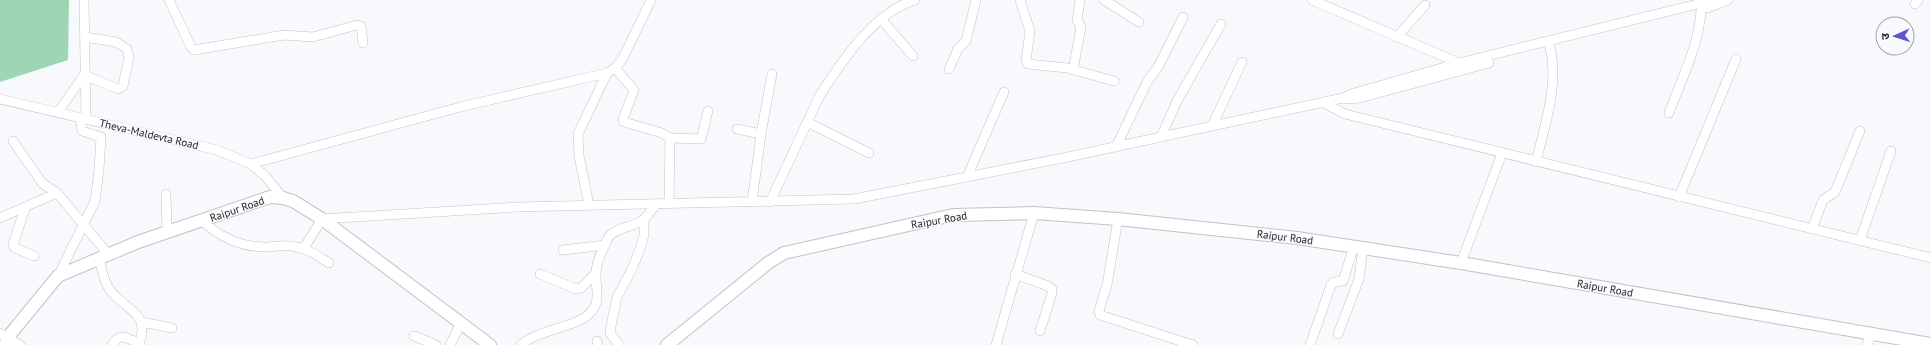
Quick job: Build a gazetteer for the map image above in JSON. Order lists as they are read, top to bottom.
{
  "streets": {
    "main road": ["Raipur Road"],
    "street": ["Theva-Maldevta Road"]
  },
  "crossings": [
    ["Theva-Maldevta Road", "Raipur Road"]
  ],
  "north": "left"
}
